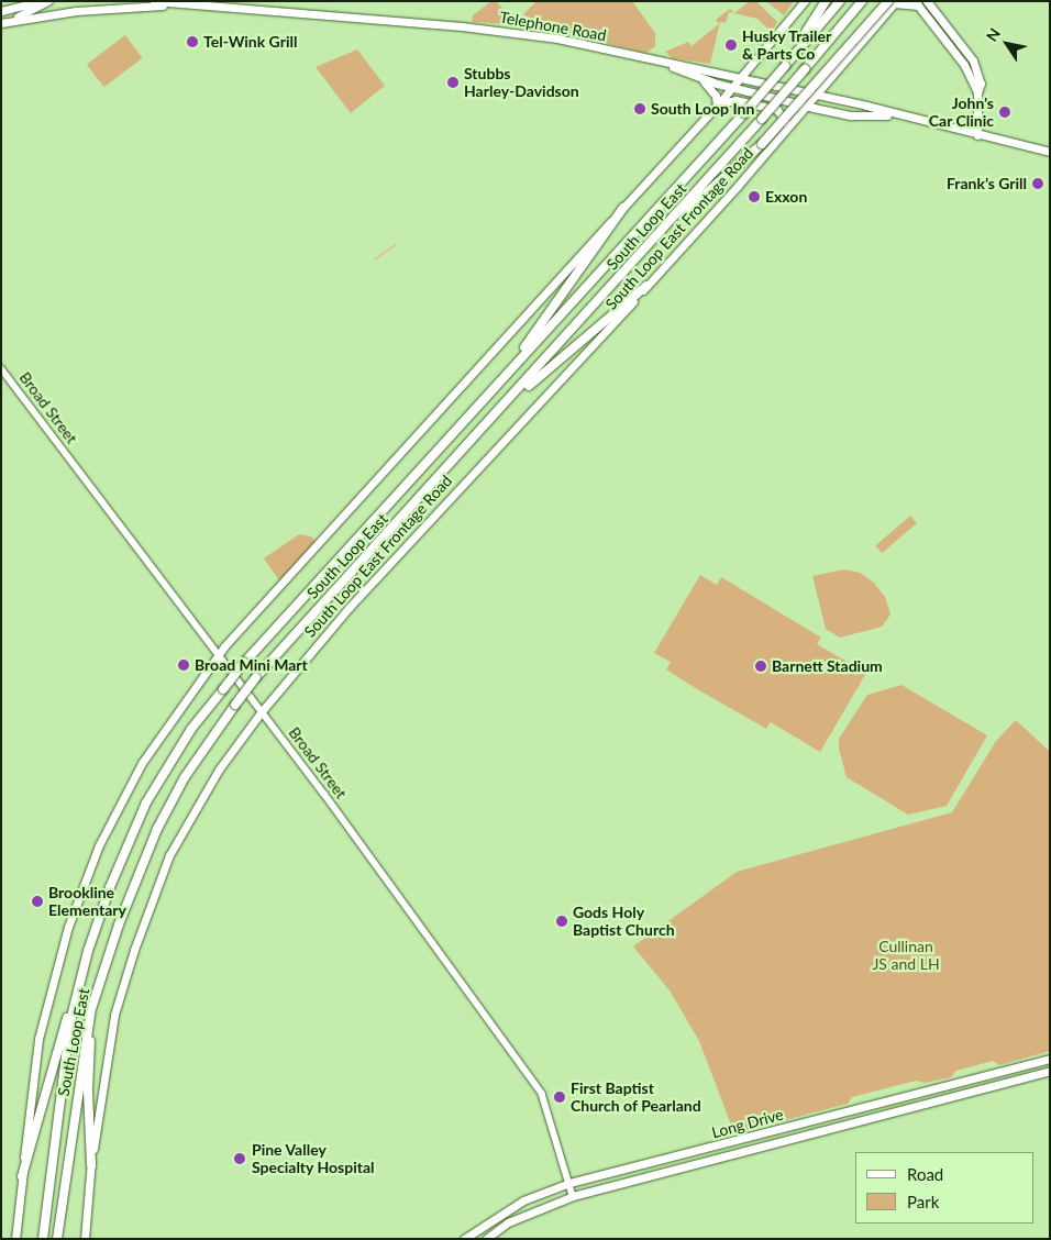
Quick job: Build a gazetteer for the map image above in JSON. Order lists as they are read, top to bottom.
{
  "streets": {
    "highway": ["South Loop East"],
    "main road": ["Telephone Road", "South Loop East Frontage Road", "Long Drive"],
    "street": ["Broad Street"]
  },
  "crossings": [
    ["Telephone Road", "South Loop East Frontage Road"],
    ["South Loop East Frontage Road", "Broad Street"],
    ["Broad Street", "Long Drive"]
  ],
  "parks": ["Cullinan JS and LH"],
  "places": [
    "Tel-Wink Grill",
    "Husky Trailer & Parts Co",
    "Stubbs Harley-Davidson",
    "South Loop Inn",
    "John’s Car Clinic",
    "Frank’s Grill",
    "Exxon",
    "Broad Mini Mart",
    "Barnett Stadium",
    "Brookline Elementary",
    "Gods Holy Baptist Church",
    "First Baptist Church of Pearland",
    "Pine Valley Specialty Hospital"
  ],
  "legend": ["Road", "Park"],
  "north": "top left"
}
